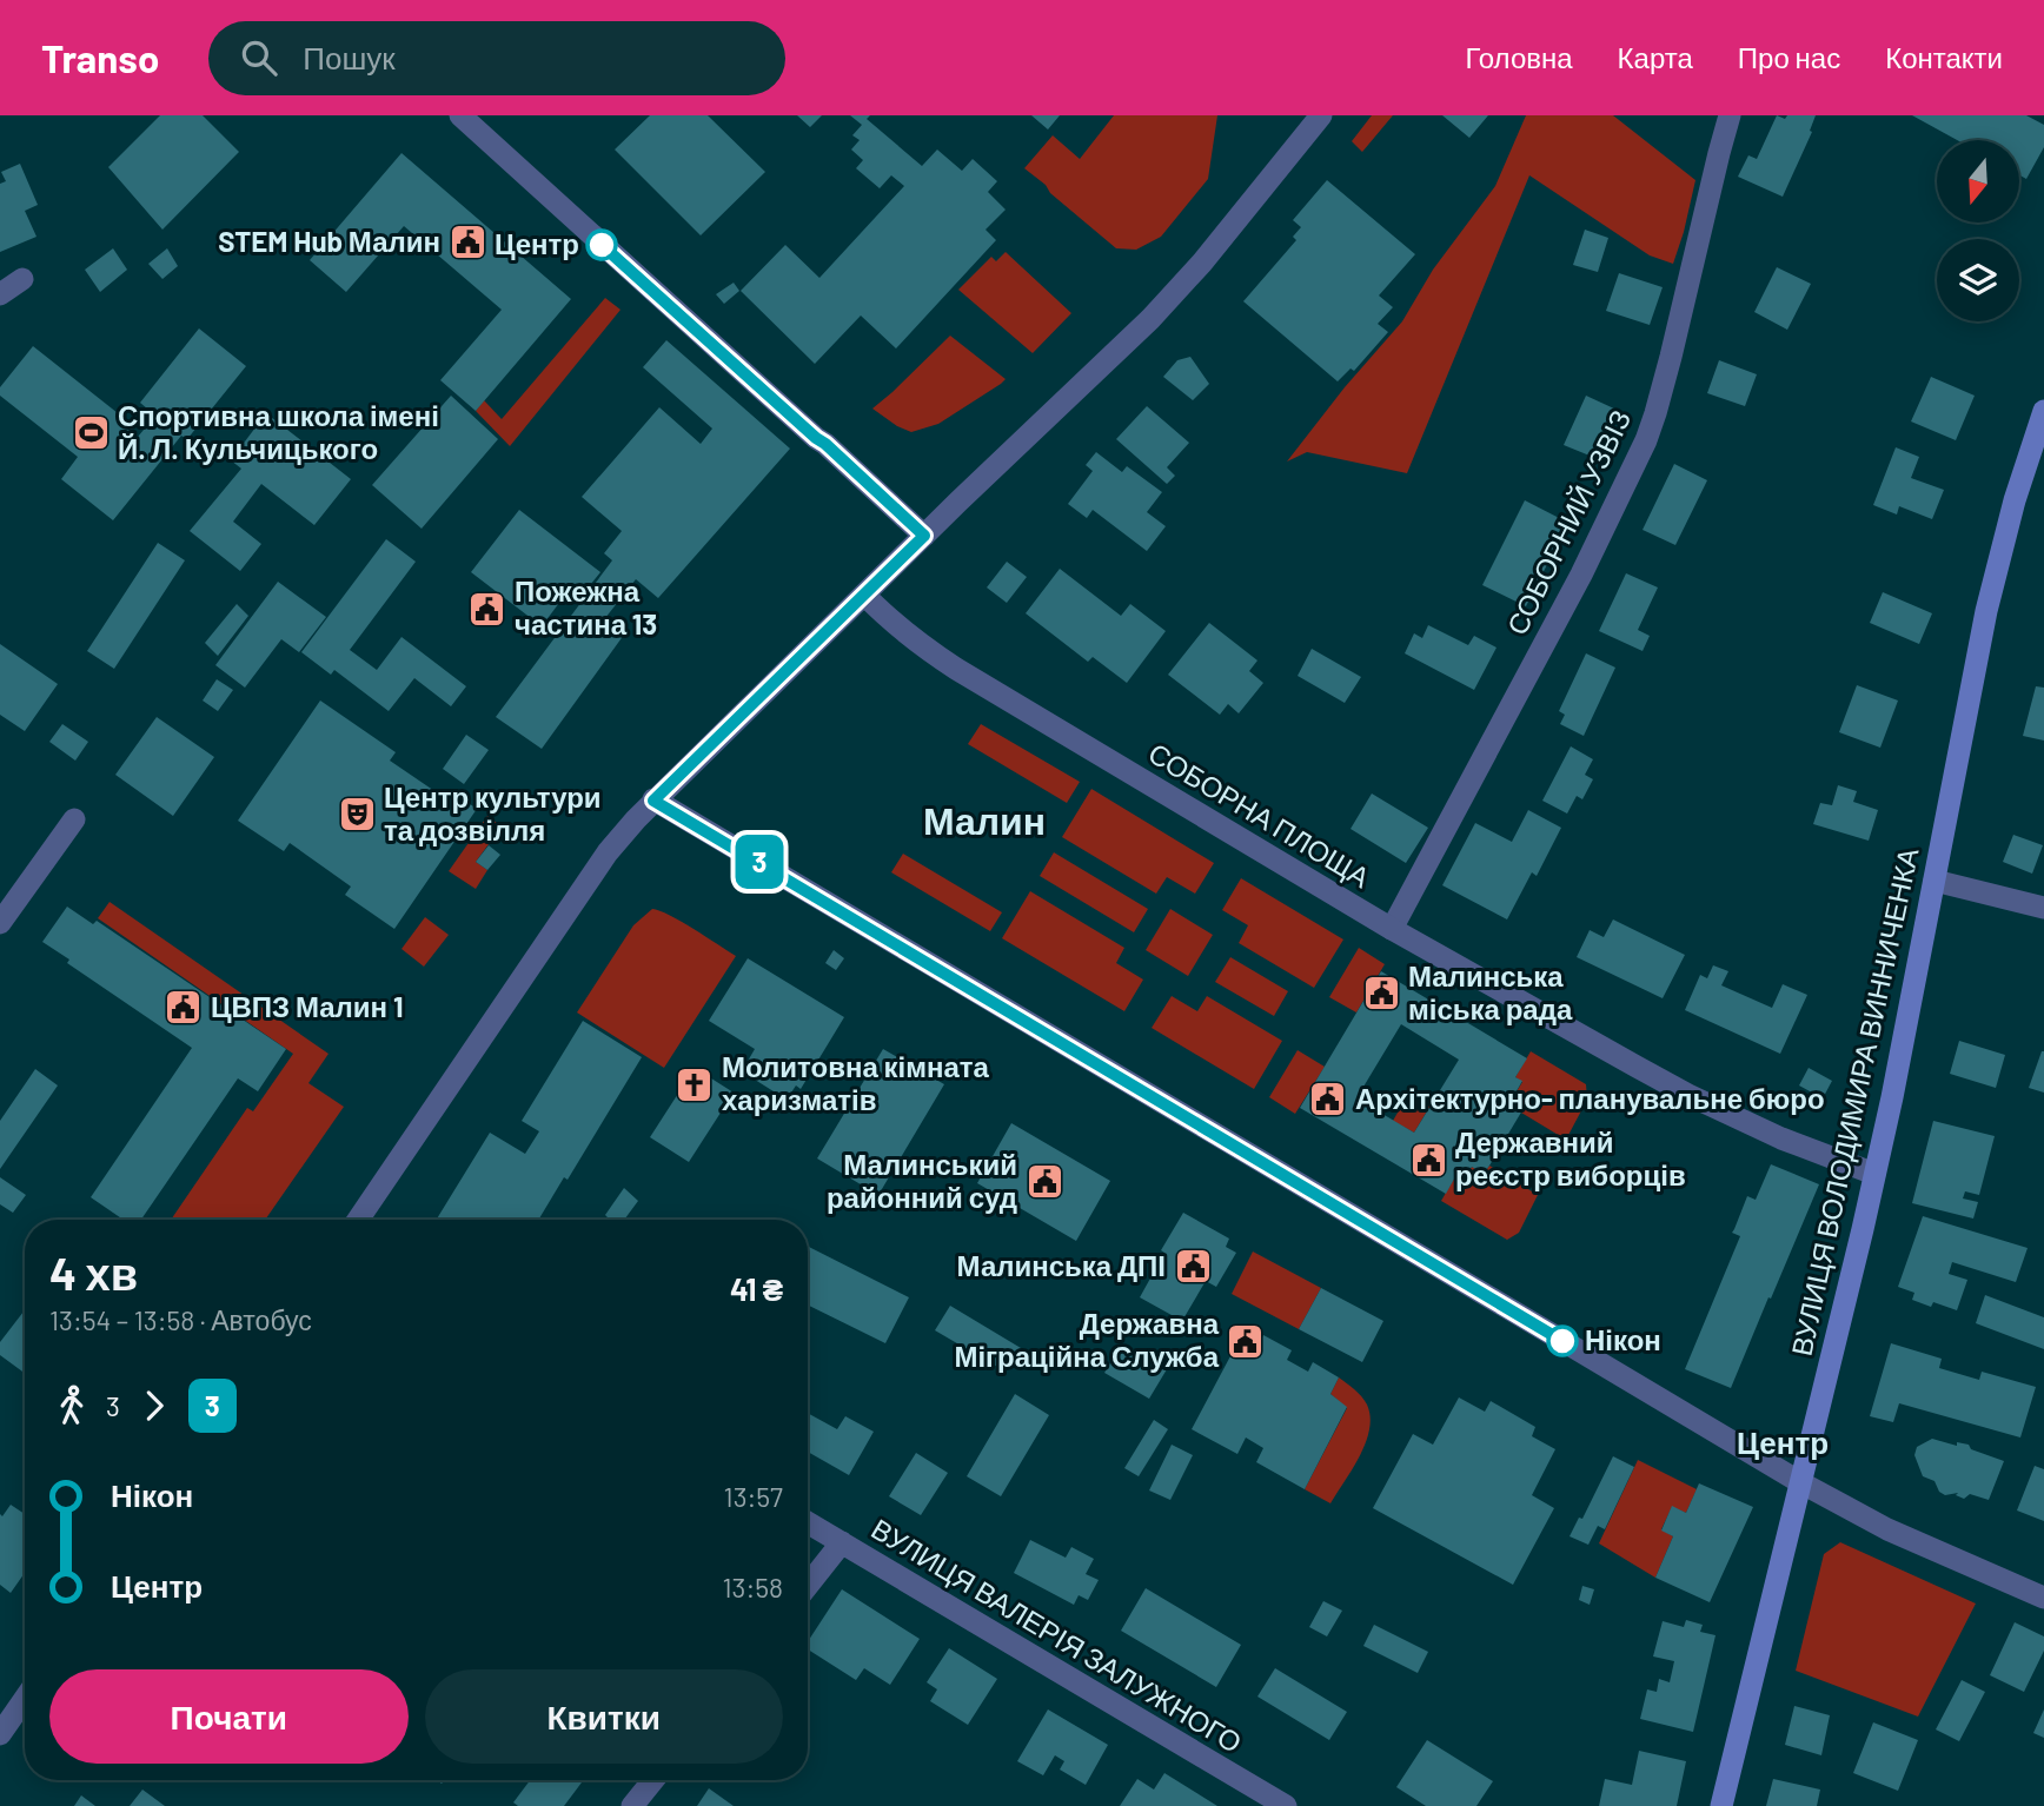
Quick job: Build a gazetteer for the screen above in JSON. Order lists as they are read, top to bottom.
{
  "streets": {
    "main road": ["ВУЛИЦЯ ВОЛОДИМИРА ВИННИЧЕНКА"],
    "street": ["СОБОРНИЙ УЗВІЗ", "СОБОРНА ПЛОЩА", "ВУЛИЦЯ ВАЛЕРІЯ ЗАЛУЖНОГО"]
  },
  "crossings": [
    ["СОБОРНИЙ УЗВІЗ", "СОБОРНА ПЛОЩА"],
    ["СОБОРНА ПЛОЩА", "ВУЛИЦЯ ВОЛОДИМИРА ВИННИЧЕНКА"]
  ],
  "districts": ["Малин", "Центр"],
  "places": {
    "public building": [
      "STEM Hub Малин",
      "Пожежна частина 13",
      "Малинська міська рада",
      "ЦВПЗ Малин 1",
      "Архітектурно- планувальне бюро",
      "Державний реєстр виборців",
      "Малинський районний суд",
      "Малинська ДПІ",
      "Державна Міграційна Служба"
    ],
    "other": ["Центр", "Нікон"],
    "sports": ["Спортивна школа імені Й. Л. Кульчицького"],
    "theatre": ["Центр культури та дозвілля"],
    "church": ["Молитовна кімната харизматів"]
  },
  "lines": ["bus line 3"],
  "north": "bottom",
  "page": {
    "header": "Transo",
    "search": "Пошук",
    "nav": [
      "Головна",
      "Карта",
      "Про нас",
      "Контакти"
    ],
    "on_map": "3",
    "heading": ["4 хв", "13:54 – 13:58 · Автобус", "41 ₴"],
    "legs": ["3", "3"],
    "list": [
      {
        "name": "Нікон",
        "value": "13:57"
      },
      {
        "name": "Центр",
        "value": "13:58"
      }
    ],
    "buttons": ["Почати", "Квитки"]
  }
}
